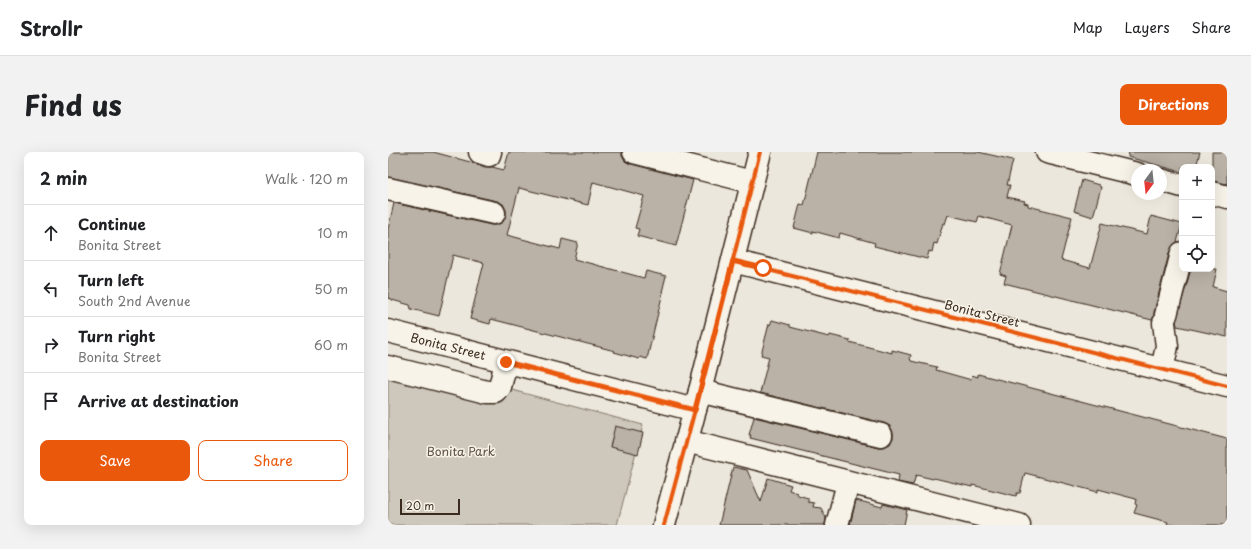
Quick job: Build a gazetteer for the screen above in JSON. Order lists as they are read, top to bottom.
{
  "streets": {
    "street": ["Bonita Street"]
  },
  "parks": ["Bonita Park"],
  "scale_bar": "20 m",
  "north": "bottom",
  "page": {
    "header": "Strollr",
    "nav": ["Map", "Layers", "Share"],
    "title": "Find us",
    "buttons": [
      "Directions",
      ["Save", "Share"]
    ],
    "heading": ["2 min", "Walk · 120 m"],
    "map_buttons": ["+", "−"],
    "list": [
      ["Continue", "Bonita Street", "10 m"],
      ["Turn left", "South 2nd Avenue", "50 m"],
      ["Turn right", "Bonita Street", "60 m"],
      "Arrive at destination"
    ],
    "scale": "20 m"
  }
}
